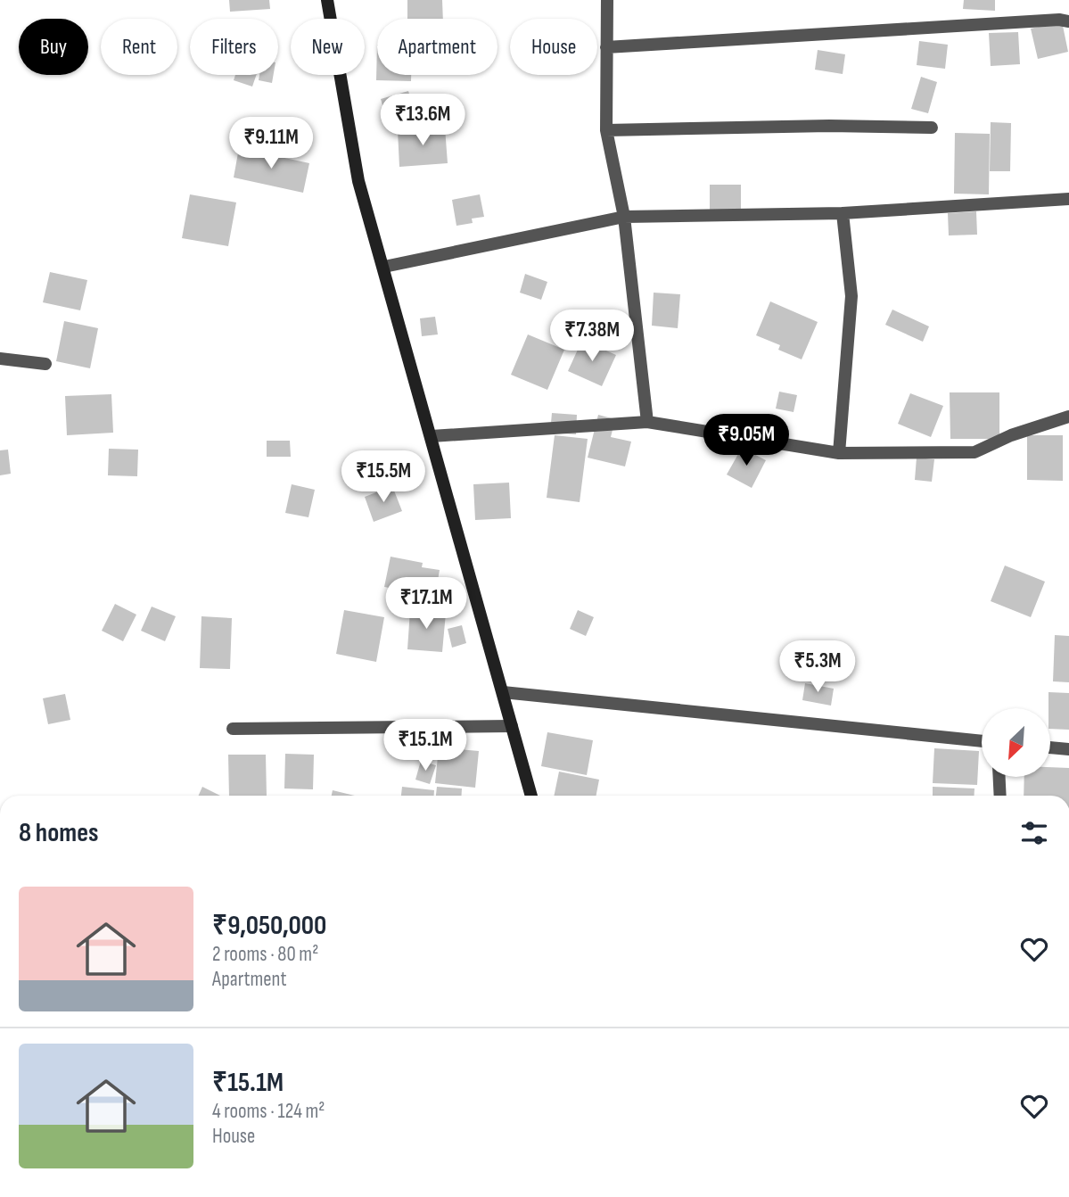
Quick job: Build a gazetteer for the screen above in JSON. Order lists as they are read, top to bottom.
{
  "north": "bottom left",
  "page": {
    "chip": [
      "Buy",
      "Rent",
      "Filters",
      "New",
      "Apartment",
      "House"
    ],
    "price": [
      "₹13.6M",
      "₹9.11M",
      "₹7.38M",
      "₹9.05M",
      "₹15.5M",
      "₹17.1M",
      "₹5.3M",
      "₹15.1M"
    ],
    "heading": "8 homes",
    "list": [
      {
        "name": "₹9,050,000",
        "note": "2 rooms · 80 m² · Apartment"
      },
      {
        "name": "₹15.1M",
        "note": "4 rooms · 124 m² · House"
      }
    ]
  }
}
